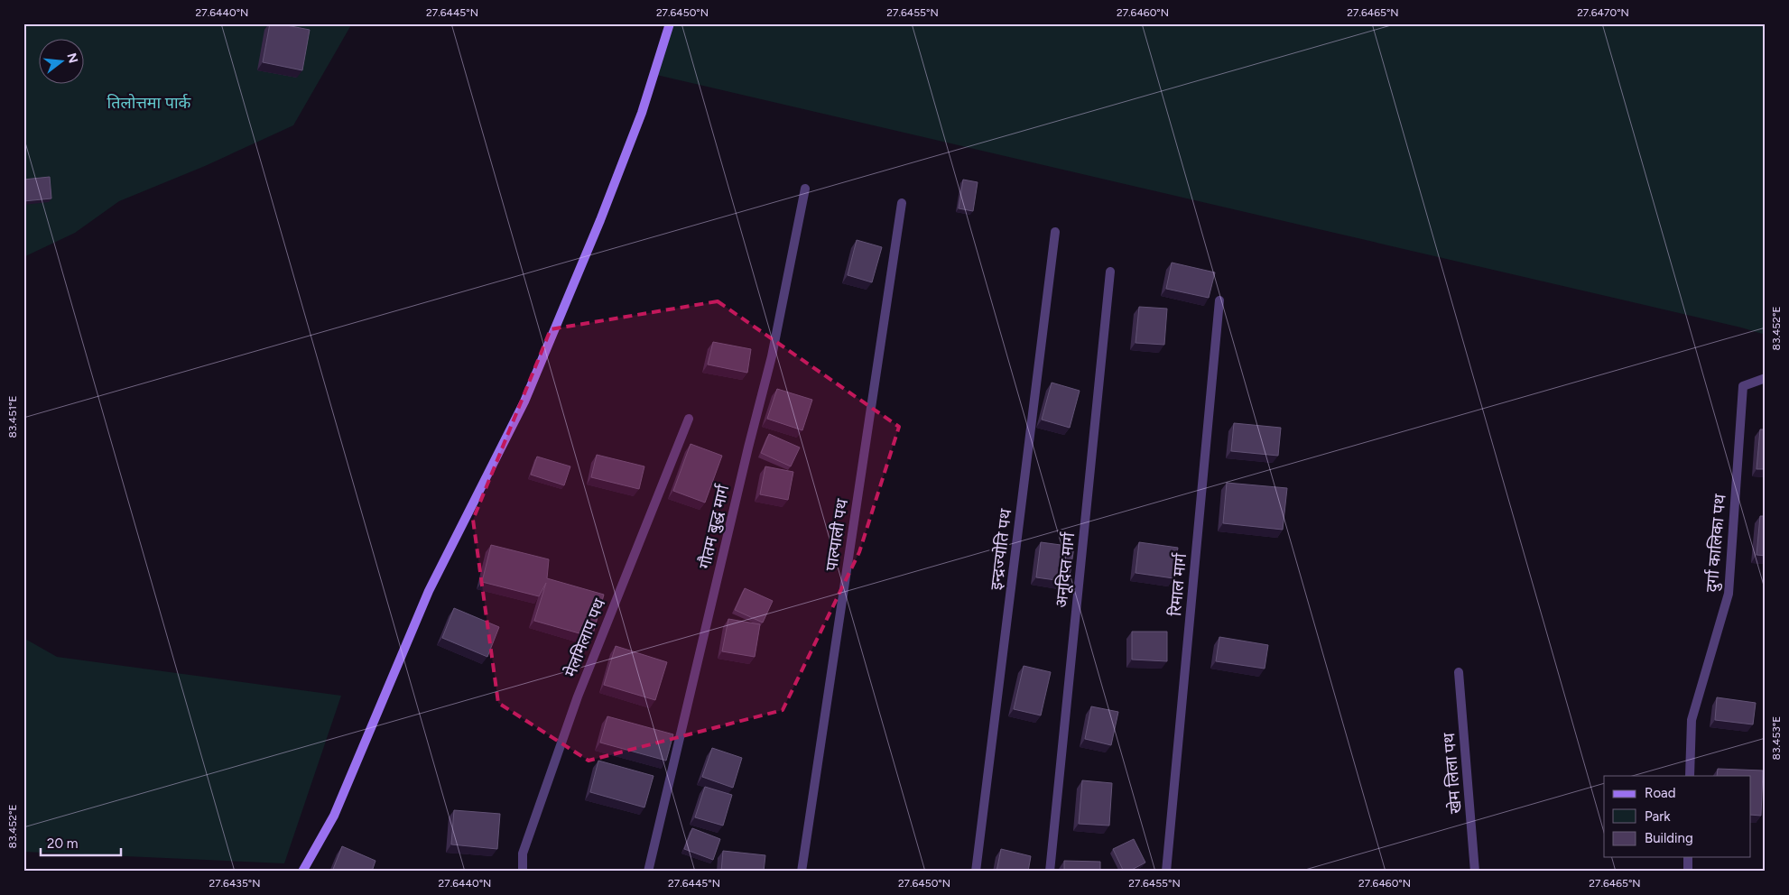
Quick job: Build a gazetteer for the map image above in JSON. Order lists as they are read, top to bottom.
{
  "streets": {
    "street": [
      "गौतम बुद्ध मार्ग",
      "पाल्पाली पथ",
      "दुर्गा कालिका पथ",
      "इन्द्रज्योति पथ",
      "अनूदिप्त मार्ग",
      "रिमाल मार्ग",
      "मेलमिलाप पथ",
      "खेम लिला पथ"
    ]
  },
  "parks": ["तिलोत्तमा पार्क"],
  "legend": ["Road", "Park", "Building"],
  "scale_bar": "20 m",
  "north": "right",
  "coordinates": [
    "27.6440°N",
    "27.6445°N",
    "27.6450°N",
    "27.6455°N",
    "27.6460°N",
    "27.6465°N",
    "27.6470°N",
    "83.452°E",
    "83.451°E",
    "83.453°E",
    "27.6435°N"
  ]
}
